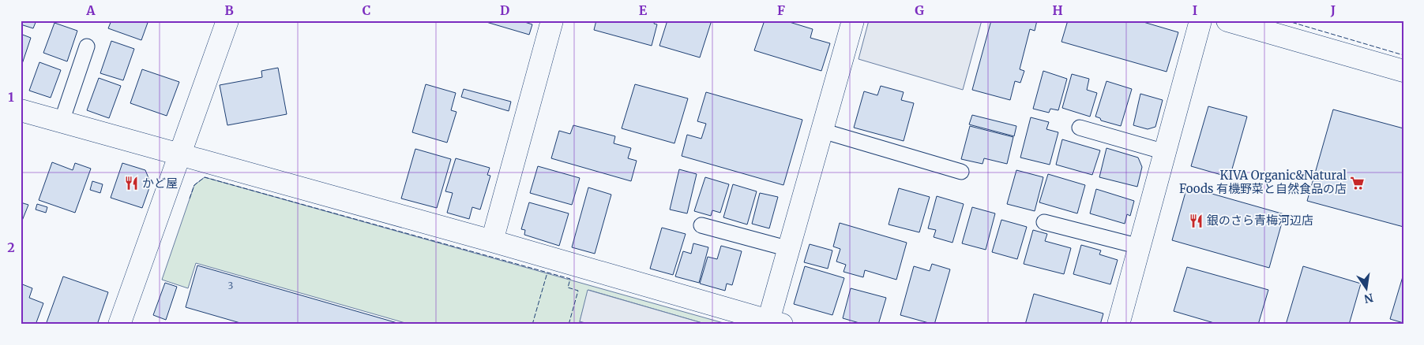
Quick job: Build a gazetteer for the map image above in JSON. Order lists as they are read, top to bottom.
{
  "places": {
    "supermarket": ["KIVA Organic&Natural Foods 有機野菜と自然食品の店"],
    "restaurant": ["かど屋", "銀のさら青梅河辺店"]
  },
  "house_numbers": ["3"],
  "north": "bottom",
  "grid": {
    "columns": [
      "A",
      "B",
      "C",
      "D",
      "E",
      "F",
      "G",
      "H",
      "I",
      "J"
    ],
    "rows": ["1", "2"]
  }
}
